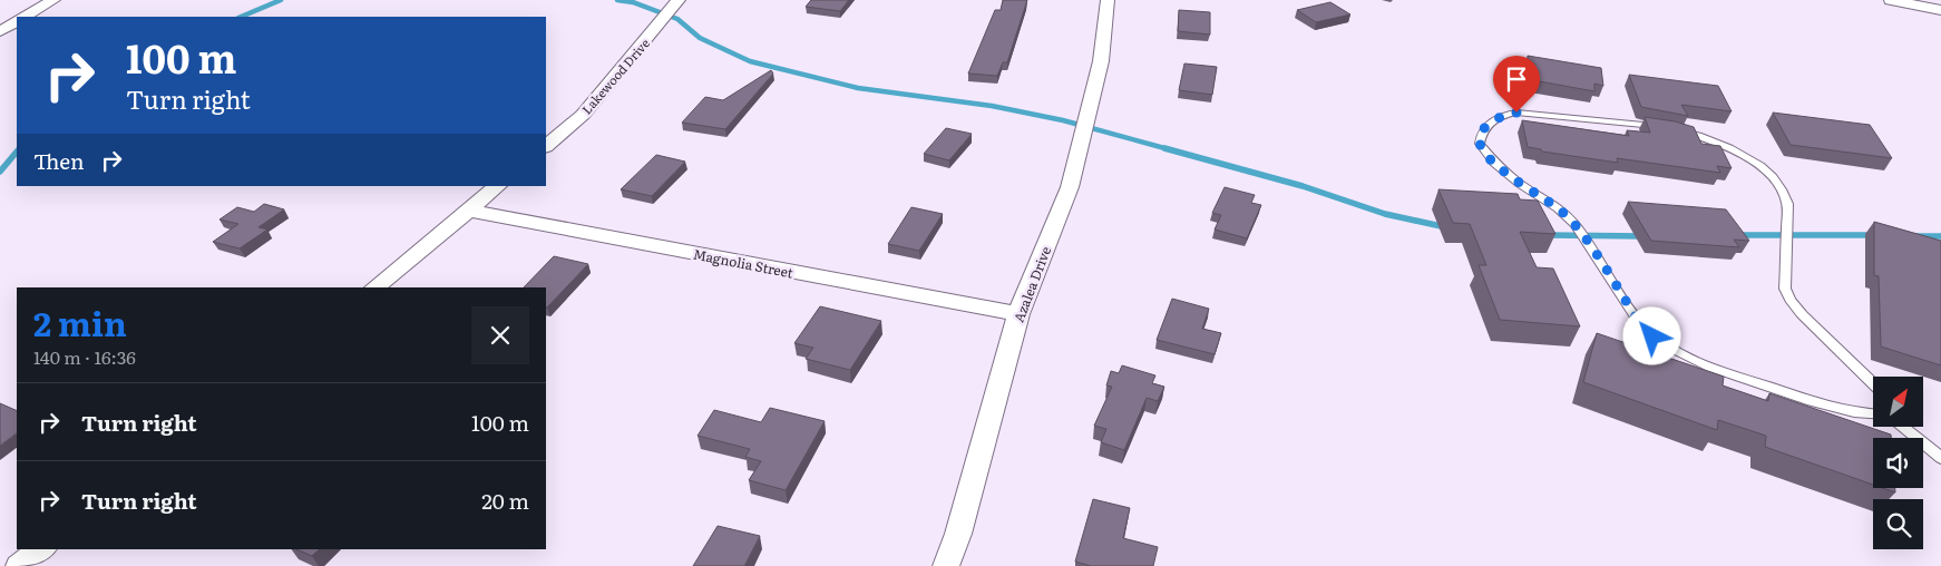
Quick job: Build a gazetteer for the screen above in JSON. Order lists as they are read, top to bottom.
{
  "streets": {
    "street": ["Lakewood Drive", "Magnolia Street", "Azalea Drive"]
  },
  "crossings": [
    ["Magnolia Street", "Azalea Drive"]
  ],
  "north": "top right",
  "page": {
    "turn": ["100 m", "Turn right"],
    "then": "Then",
    "heading": ["2 min", "140 m · 16:36"],
    "list": [
      {
        "name": "Turn right",
        "value": "100 m"
      },
      {
        "name": "Turn right",
        "value": "20 m"
      }
    ]
  }
}
